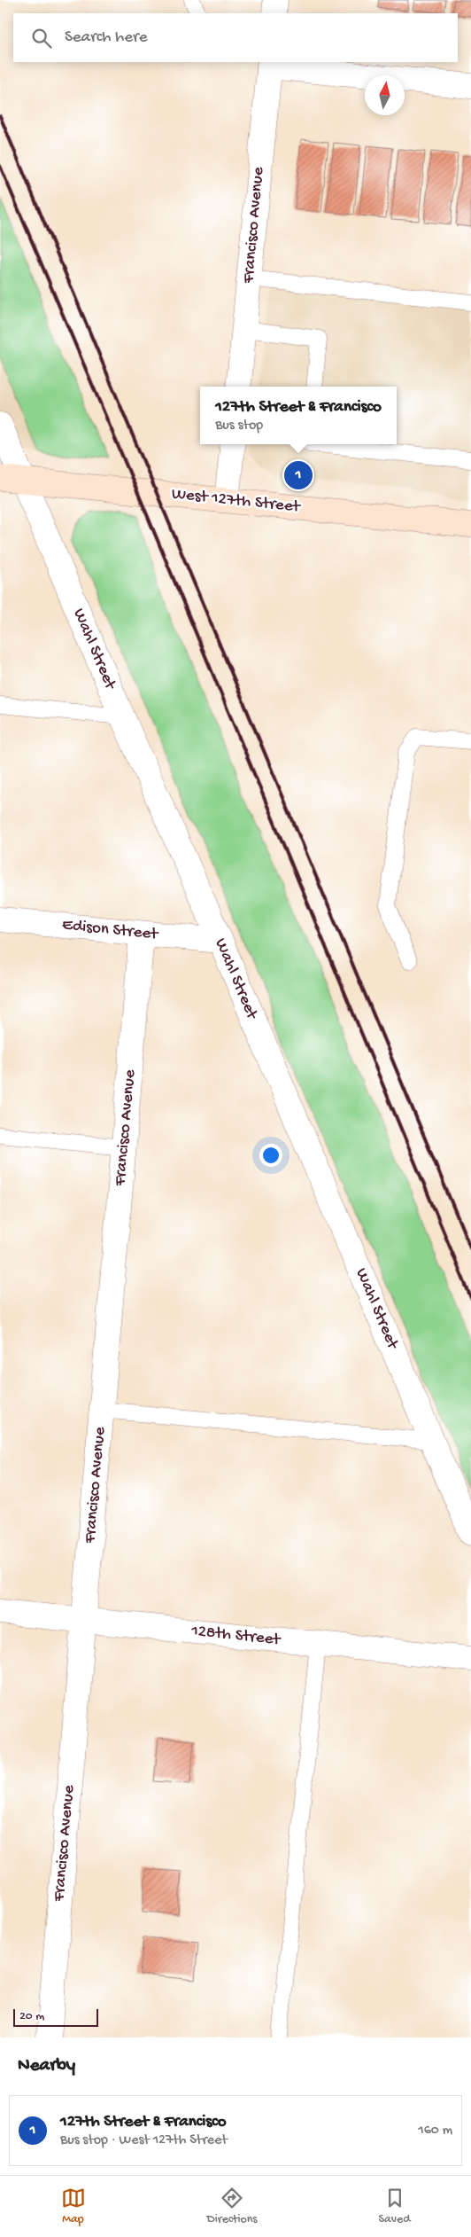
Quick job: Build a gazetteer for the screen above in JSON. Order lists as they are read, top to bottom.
{
  "streets": {
    "main road": ["West 127th Street"],
    "street": [
      "Francisco Avenue",
      "Wahl Street",
      "Edison Street",
      "128th Street"
    ]
  },
  "crossings": [
    ["Francisco Avenue", "Edison Street"],
    ["Francisco Avenue", "128th Street"],
    ["West 127th Street", "Wahl Street"],
    ["Wahl Street", "Edison Street"]
  ],
  "scale_bar": "20 m",
  "north": "top",
  "page": {
    "search": "Search here",
    "popup": ["127th Street & Francisco", "Bus stop"],
    "pins": "1",
    "scale": "20 m",
    "heading": "Nearby",
    "list": [
      {
        "mark": "1",
        "name": "127th Street & Francisco",
        "note": "Bus stop · West 127th Street",
        "value": "160 m"
      }
    ],
    "nav": ["Map", "Directions", "Saved"]
  }
}
